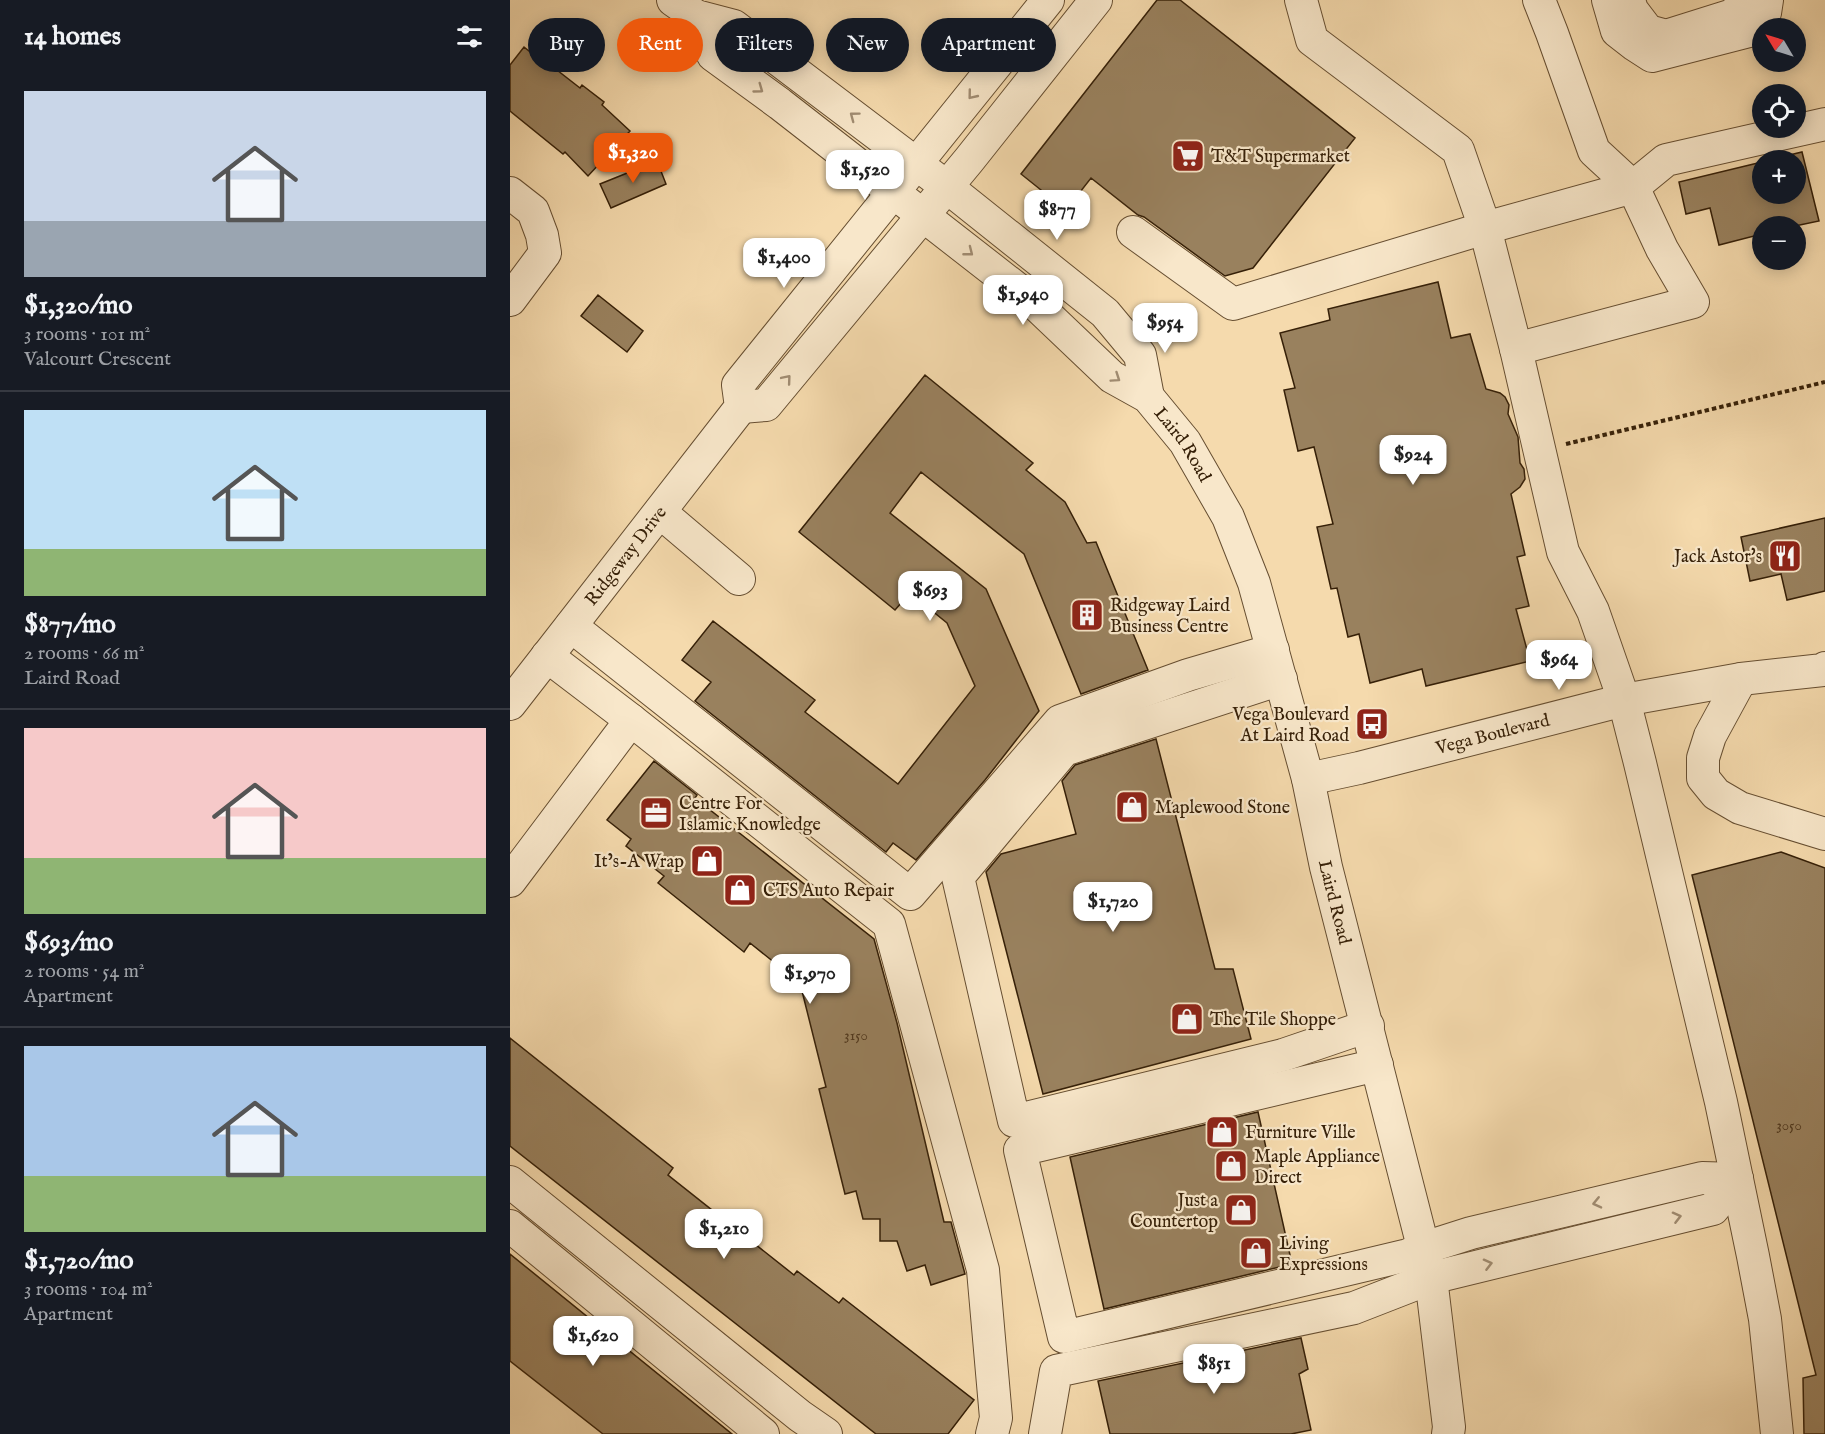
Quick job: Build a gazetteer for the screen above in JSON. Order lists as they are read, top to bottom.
{
  "streets": {
    "street": ["Laird Road", "Ridgeway Drive", "Vega Boulevard"]
  },
  "crossings": [
    ["Laird Road", "Vega Boulevard"]
  ],
  "places": {
    "supermarket": ["T&T Supermarket"],
    "restaurant": ["Jack Astor's"],
    "building": ["Ridgeway Laird Business Centre"],
    "bus stop": ["Vega Boulevard At Laird Road"],
    "shop": [
      "Maplewood Stone",
      "It’s-A Wrap",
      "CTS Auto Repair",
      "The Tile Shoppe",
      "Furniture Ville",
      "Maple Appliance Direct",
      "Just a Countertop",
      "Living Expressions"
    ],
    "office": ["Centre For Islamic Knowledge"]
  },
  "house_numbers": ["3150", "3050"],
  "north": "top left",
  "page": {
    "heading": "14 homes",
    "map_buttons": ["+", "−"],
    "chip": [
      "Buy",
      "Rent",
      "Filters",
      "New",
      "Apartment"
    ],
    "list": [
      {
        "name": "$1,320/mo",
        "note": "3 rooms · 101 m² · Valcourt Crescent"
      },
      {
        "name": "$877/mo",
        "note": "2 rooms · 66 m² · Laird Road"
      },
      {
        "name": "$693/mo",
        "note": "2 rooms · 54 m² · Apartment"
      },
      {
        "name": "$1,720/mo",
        "note": "3 rooms · 104 m² · Apartment"
      }
    ],
    "price": [
      "$1,320",
      "$1,520",
      "$877",
      "$1,400",
      "$1,940",
      "$954",
      "$924",
      "$693",
      "$964",
      "$1,720",
      "$1,970",
      "$1,210",
      "$1,620",
      "$851"
    ]
  }
}
